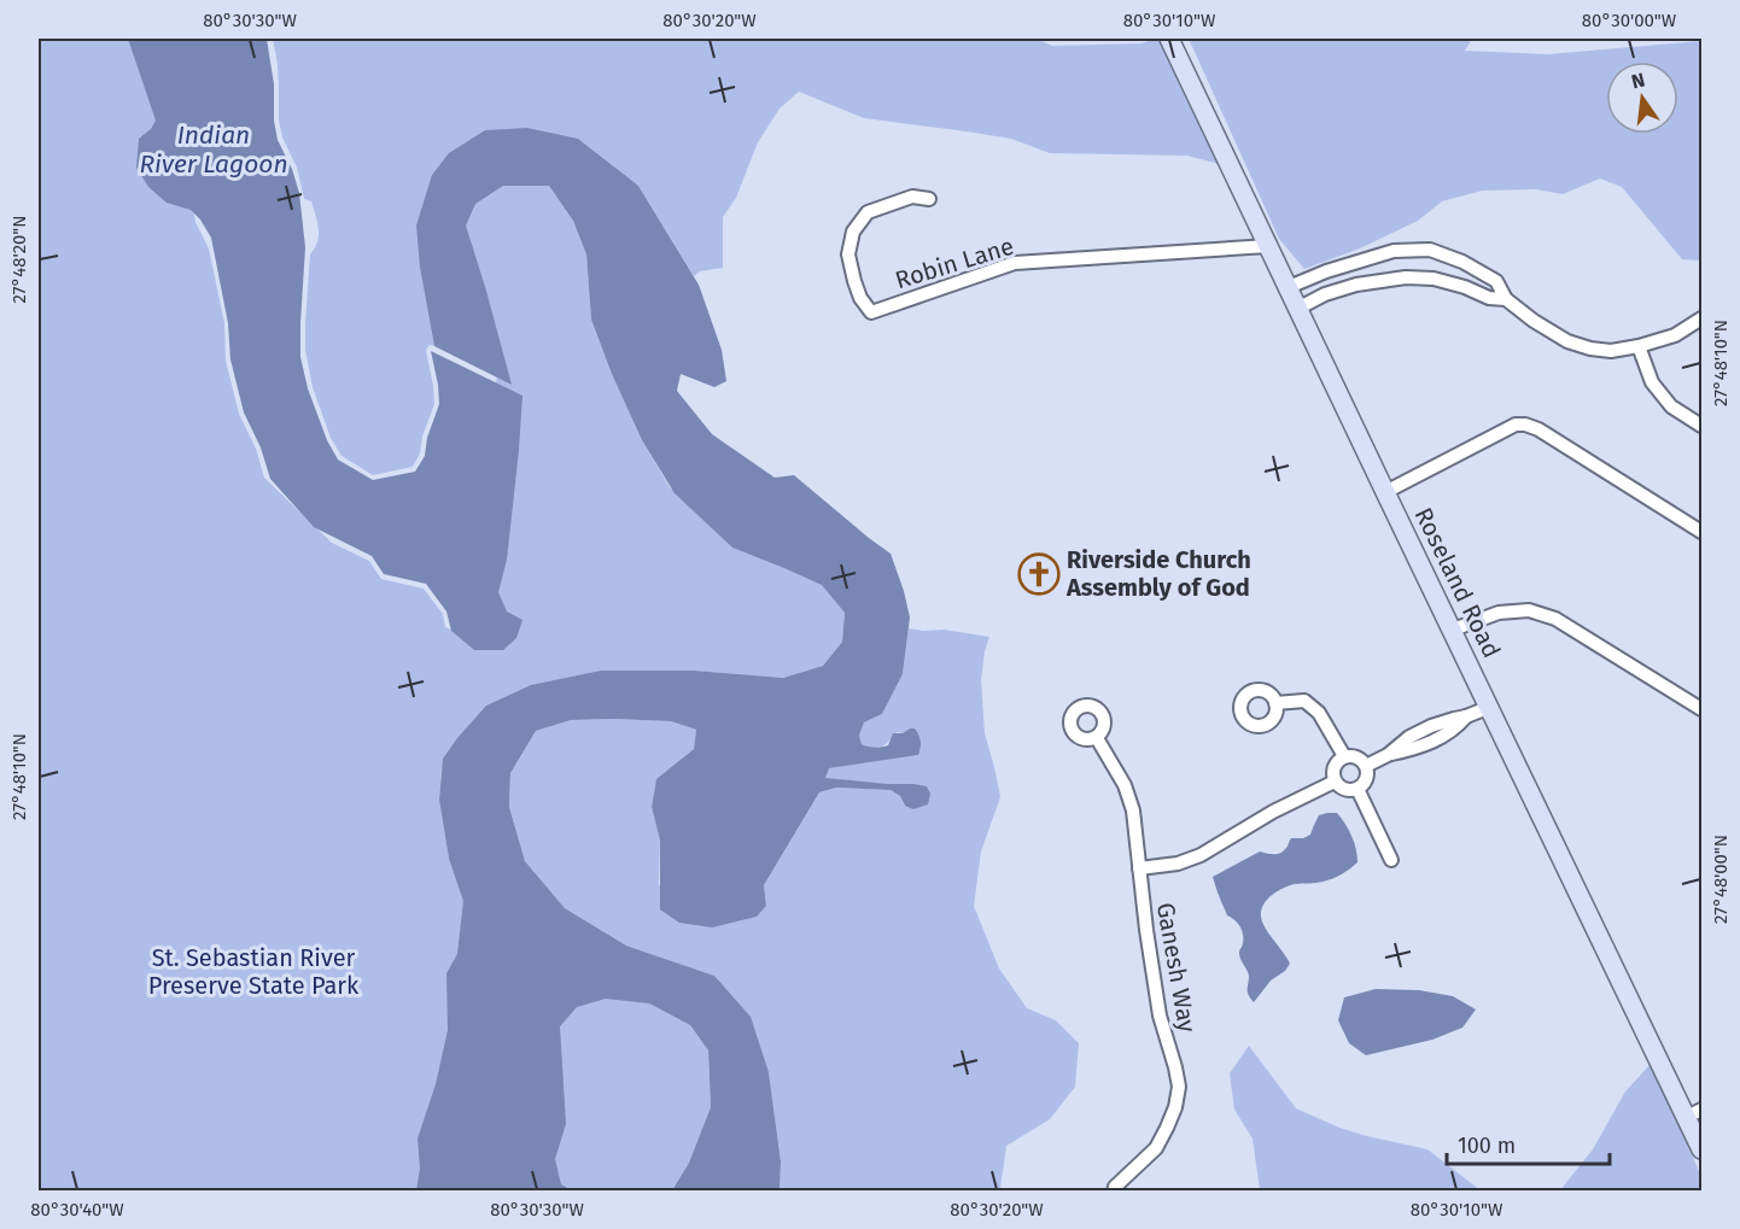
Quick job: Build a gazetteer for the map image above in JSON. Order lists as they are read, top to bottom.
{
  "streets": {
    "main road": ["Roseland Road"],
    "street": ["Robin Lane", "Ganesh Way"]
  },
  "crossings": [
    ["Robin Lane", "Roseland Road"]
  ],
  "water": ["Indian River Lagoon"],
  "parks": ["St. Sebastian River Preserve State Park"],
  "places": {
    "church": ["Riverside Church Assembly of God"]
  },
  "scale_bar": "100 m",
  "north": "top",
  "coordinates": [
    "80°30'30\"W",
    "80°30'20\"W",
    "80°30'10\"W",
    "80°30'00\"W",
    "27°48'20\"N",
    "27°48'10\"N",
    "27°48'00\"N",
    "80°30'40\"W"
  ]
}
